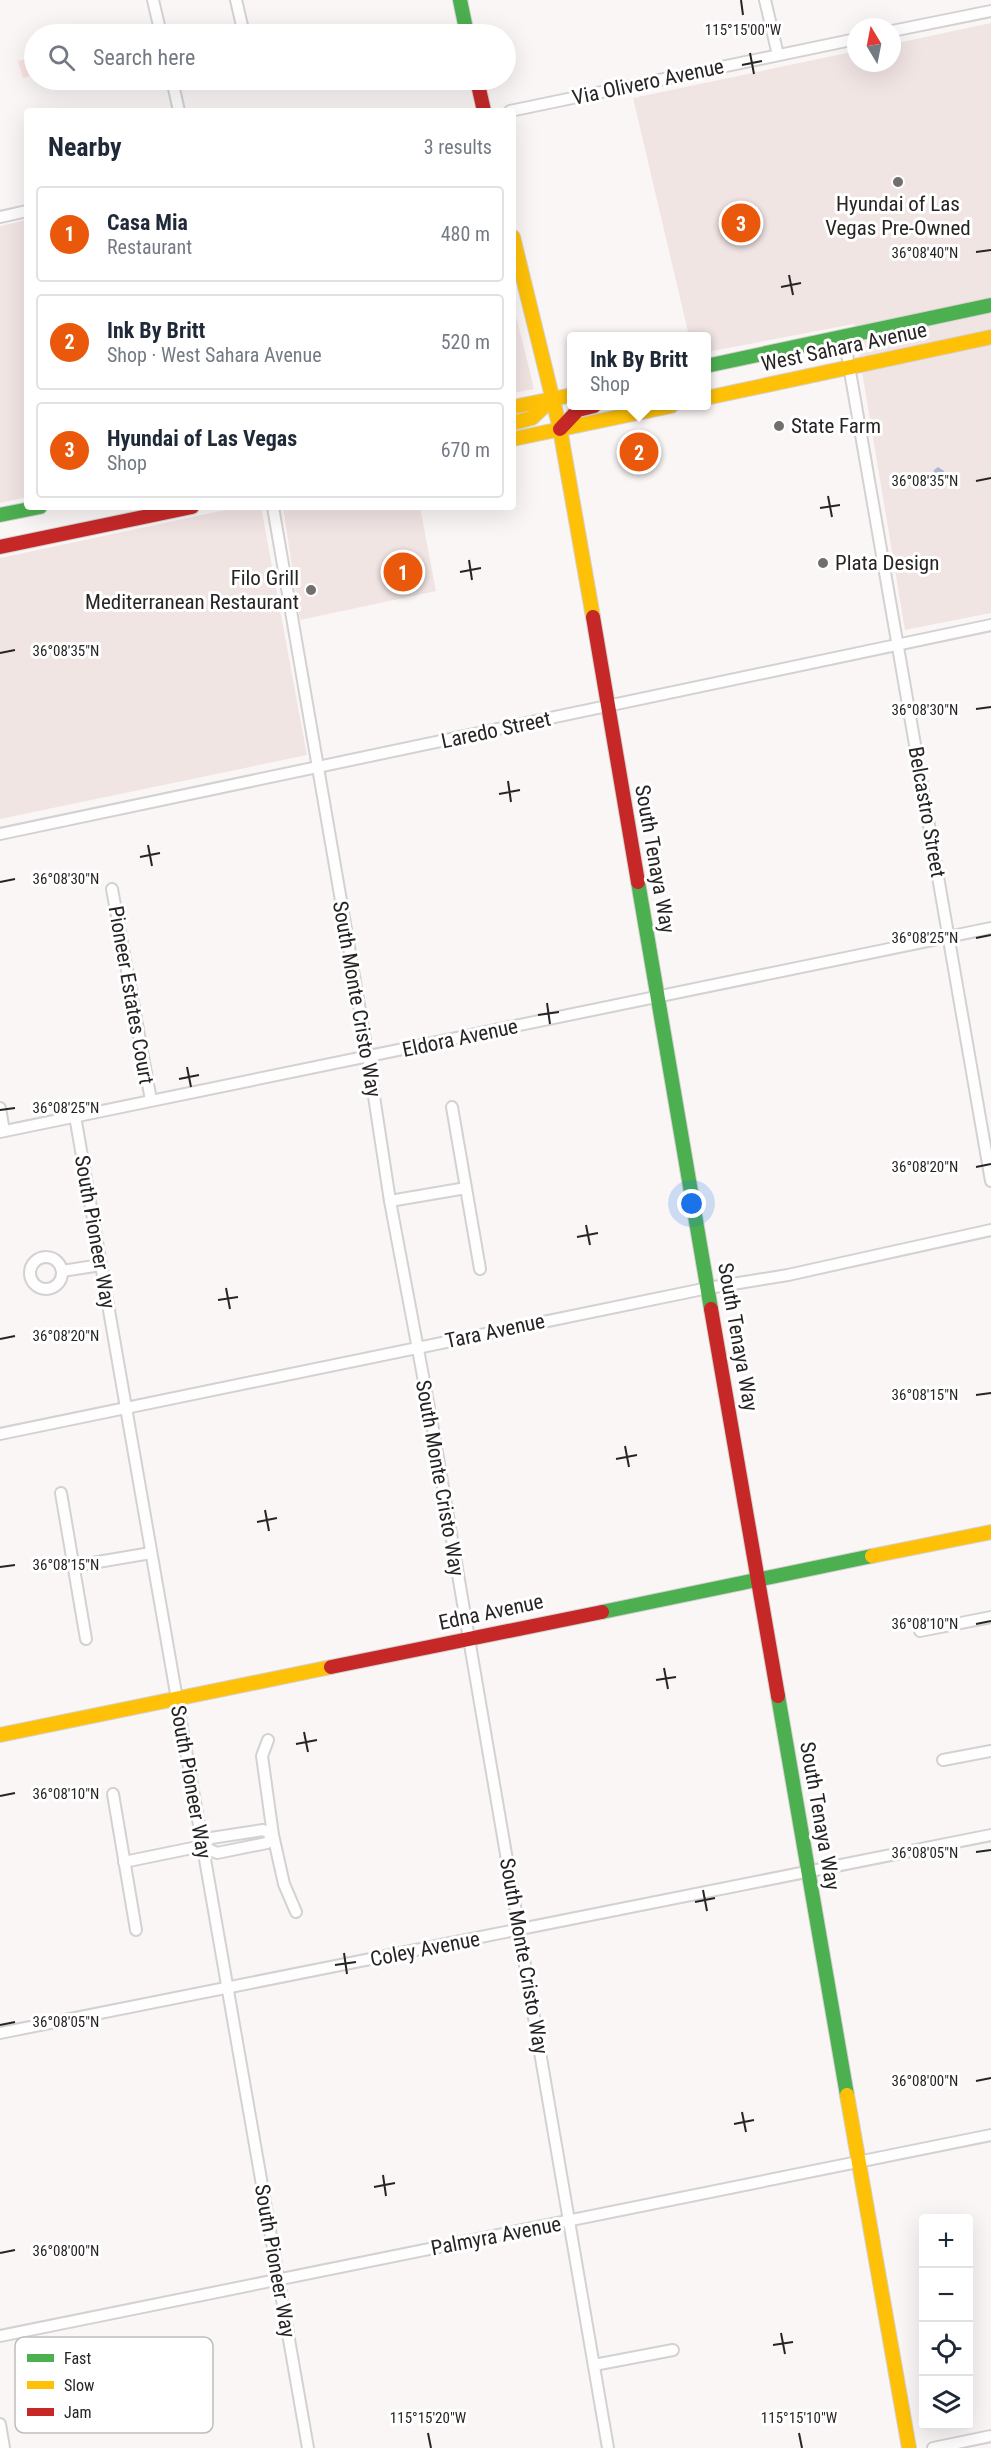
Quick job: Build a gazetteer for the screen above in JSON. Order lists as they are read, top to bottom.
{
  "streets": {
    "street": [
      "Via Olivero Avenue",
      "West Sahara Avenue",
      "Laredo Street",
      "Belcastro Street",
      "South Tenaya Way",
      "Pioneer Estates Court",
      "South Monte Cristo Way",
      "Eldora Avenue",
      "South Pioneer Way",
      "Tara Avenue",
      "Edna Avenue",
      "Coley Avenue",
      "Palmyra Avenue"
    ]
  },
  "crossings": [
    ["West Sahara Avenue", "Belcastro Street"],
    ["Laredo Street", "Belcastro Street"],
    ["Laredo Street", "South Tenaya Way"],
    ["Laredo Street", "South Monte Cristo Way"],
    ["Belcastro Street", "Eldora Avenue"],
    ["South Tenaya Way", "Eldora Avenue"],
    ["South Tenaya Way", "Tara Avenue"],
    ["South Tenaya Way", "Edna Avenue"],
    ["South Tenaya Way", "Coley Avenue"],
    ["South Tenaya Way", "Palmyra Avenue"],
    ["Pioneer Estates Court", "Eldora Avenue"],
    ["South Monte Cristo Way", "Eldora Avenue"],
    ["South Monte Cristo Way", "Tara Avenue"],
    ["South Monte Cristo Way", "Edna Avenue"],
    ["South Monte Cristo Way", "Coley Avenue"],
    ["South Monte Cristo Way", "Palmyra Avenue"],
    ["Eldora Avenue", "South Pioneer Way"],
    ["South Pioneer Way", "Tara Avenue"],
    ["South Pioneer Way", "Edna Avenue"],
    ["South Pioneer Way", "Coley Avenue"],
    ["South Pioneer Way", "Palmyra Avenue"]
  ],
  "places": [
    "Hyundai of Las Vegas Pre-Owned",
    "State Farm",
    "Plata Design",
    "Filo Grill Mediterranean Restaurant"
  ],
  "legend": ["Fast", "Slow", "Jam"],
  "north": "top",
  "page": {
    "search": "Search here",
    "heading": ["Nearby", "3 results"],
    "list": [
      {
        "mark": "1",
        "name": "Casa Mia",
        "note": "Restaurant",
        "value": "480 m"
      },
      {
        "mark": "2",
        "name": "Ink By Britt",
        "note": "Shop · West Sahara Avenue",
        "value": "520 m"
      },
      {
        "mark": "3",
        "name": "Hyundai of Las Vegas",
        "note": "Shop",
        "value": "670 m"
      }
    ],
    "pins": ["3", "2", "1"],
    "popup": ["Ink By Britt", "Shop"],
    "map_buttons": ["+", "−"]
  },
  "coordinates": [
    "115°15'00\"W",
    "36°08'40\"N",
    "36°08'35\"N",
    "36°08'30\"N",
    "36°08'25\"N",
    "36°08'20\"N",
    "36°08'15\"N",
    "36°08'10\"N",
    "36°08'05\"N",
    "36°08'00\"N",
    "115°15'20\"W",
    "115°15'10\"W"
  ]
}
